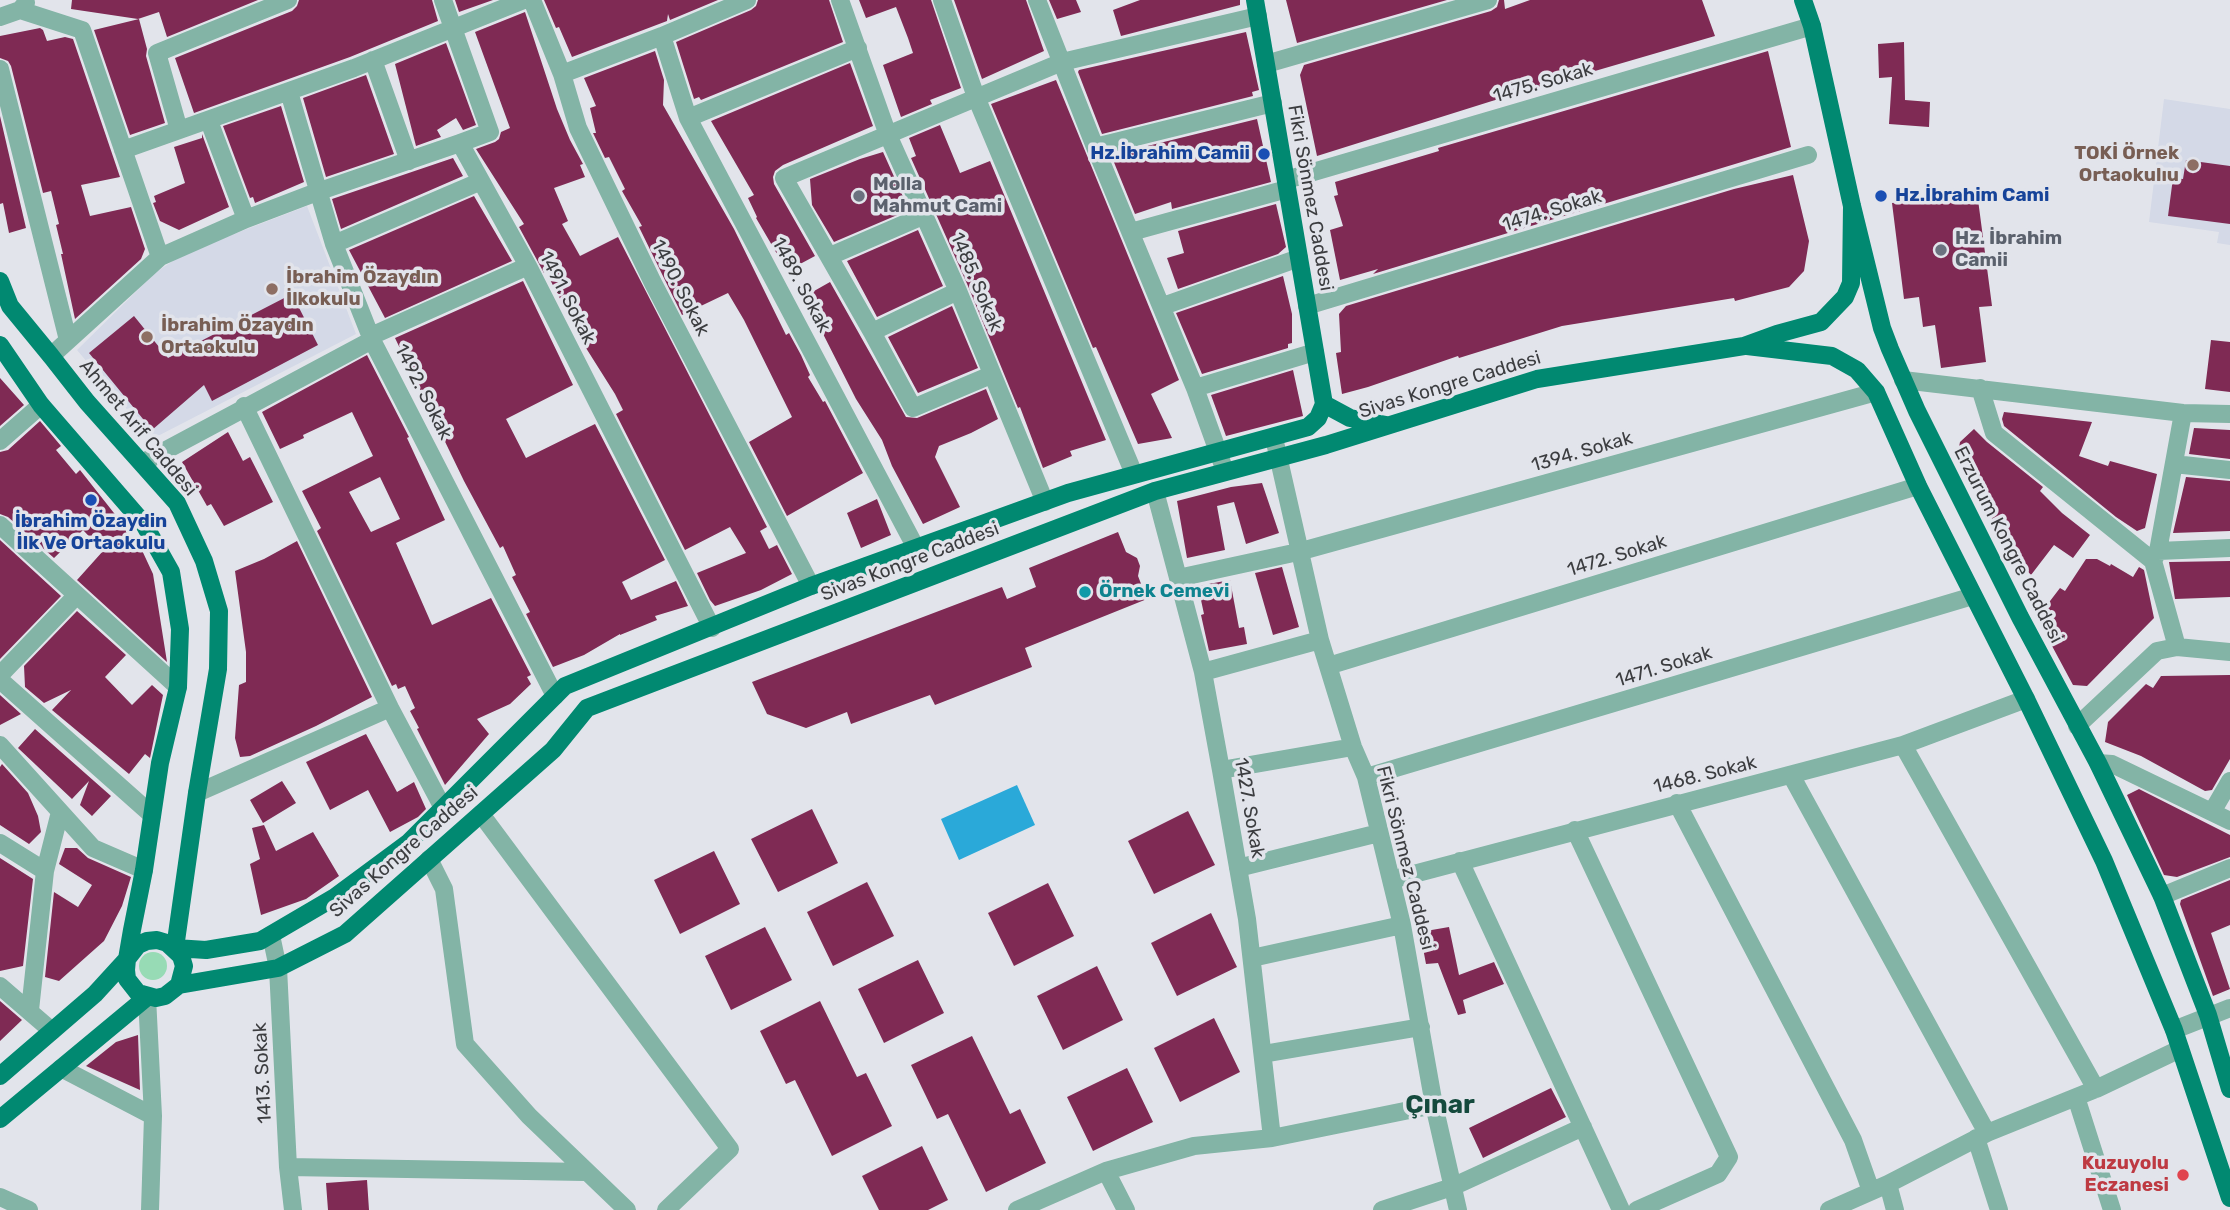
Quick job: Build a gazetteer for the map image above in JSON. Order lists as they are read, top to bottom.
{
  "streets": {
    "main road": [
      "Fikri Sönmez Caddesi",
      "Sivas Kongre Caddesi",
      "Ahmet Arif Caddesi",
      "Erzurum Kongre Caddesi"
    ],
    "street": [
      "1475. Sokak",
      "1474. Sokak",
      "1485. Sokak",
      "1489. Sokak",
      "1490. Sokak",
      "1491. Sokak",
      "1492. Sokak",
      "1394. Sokak",
      "1472. Sokak",
      "1471. Sokak",
      "1468. Sokak",
      "1427. Sokak",
      "1413. Sokak"
    ]
  },
  "crossings": [
    ["1475. Sokak", "Fikri Sönmez Caddesi"],
    ["1475. Sokak", "Erzurum Kongre Caddesi"],
    ["Fikri Sönmez Caddesi", "1474. Sokak"],
    ["Fikri Sönmez Caddesi", "Sivas Kongre Caddesi"],
    ["Fikri Sönmez Caddesi", "1394. Sokak"],
    ["Fikri Sönmez Caddesi", "1472. Sokak"],
    ["Fikri Sönmez Caddesi", "1471. Sokak"],
    ["Fikri Sönmez Caddesi", "1468. Sokak"],
    ["1485. Sokak", "Sivas Kongre Caddesi"],
    ["1489. Sokak", "Sivas Kongre Caddesi"],
    ["1490. Sokak", "Sivas Kongre Caddesi"],
    ["1491. Sokak", "Sivas Kongre Caddesi"],
    ["Sivas Kongre Caddesi", "1492. Sokak"],
    ["Sivas Kongre Caddesi", "Ahmet Arif Caddesi"],
    ["Sivas Kongre Caddesi", "1394. Sokak"],
    ["Sivas Kongre Caddesi", "Erzurum Kongre Caddesi"],
    ["Sivas Kongre Caddesi", "1427. Sokak"],
    ["Sivas Kongre Caddesi", "1413. Sokak"],
    ["1394. Sokak", "1427. Sokak"]
  ],
  "districts": ["Çınar"],
  "places": [
    "Hz.İbrahim Camii",
    "TOKİ Örnek Ortaokulıu",
    "Molla Mahmut Cami",
    "Hz.İbrahim Cami",
    "Hz. İbrahim Camii",
    "İbrahim Özaydın İlkokulu",
    "İbrahim Özaydın Ortaokulu",
    "İbrahim Özaydin İlk Ve Ortaokulu",
    "Örnek Cemevi",
    "Kuzuyolu Eczanesi"
  ]
}
